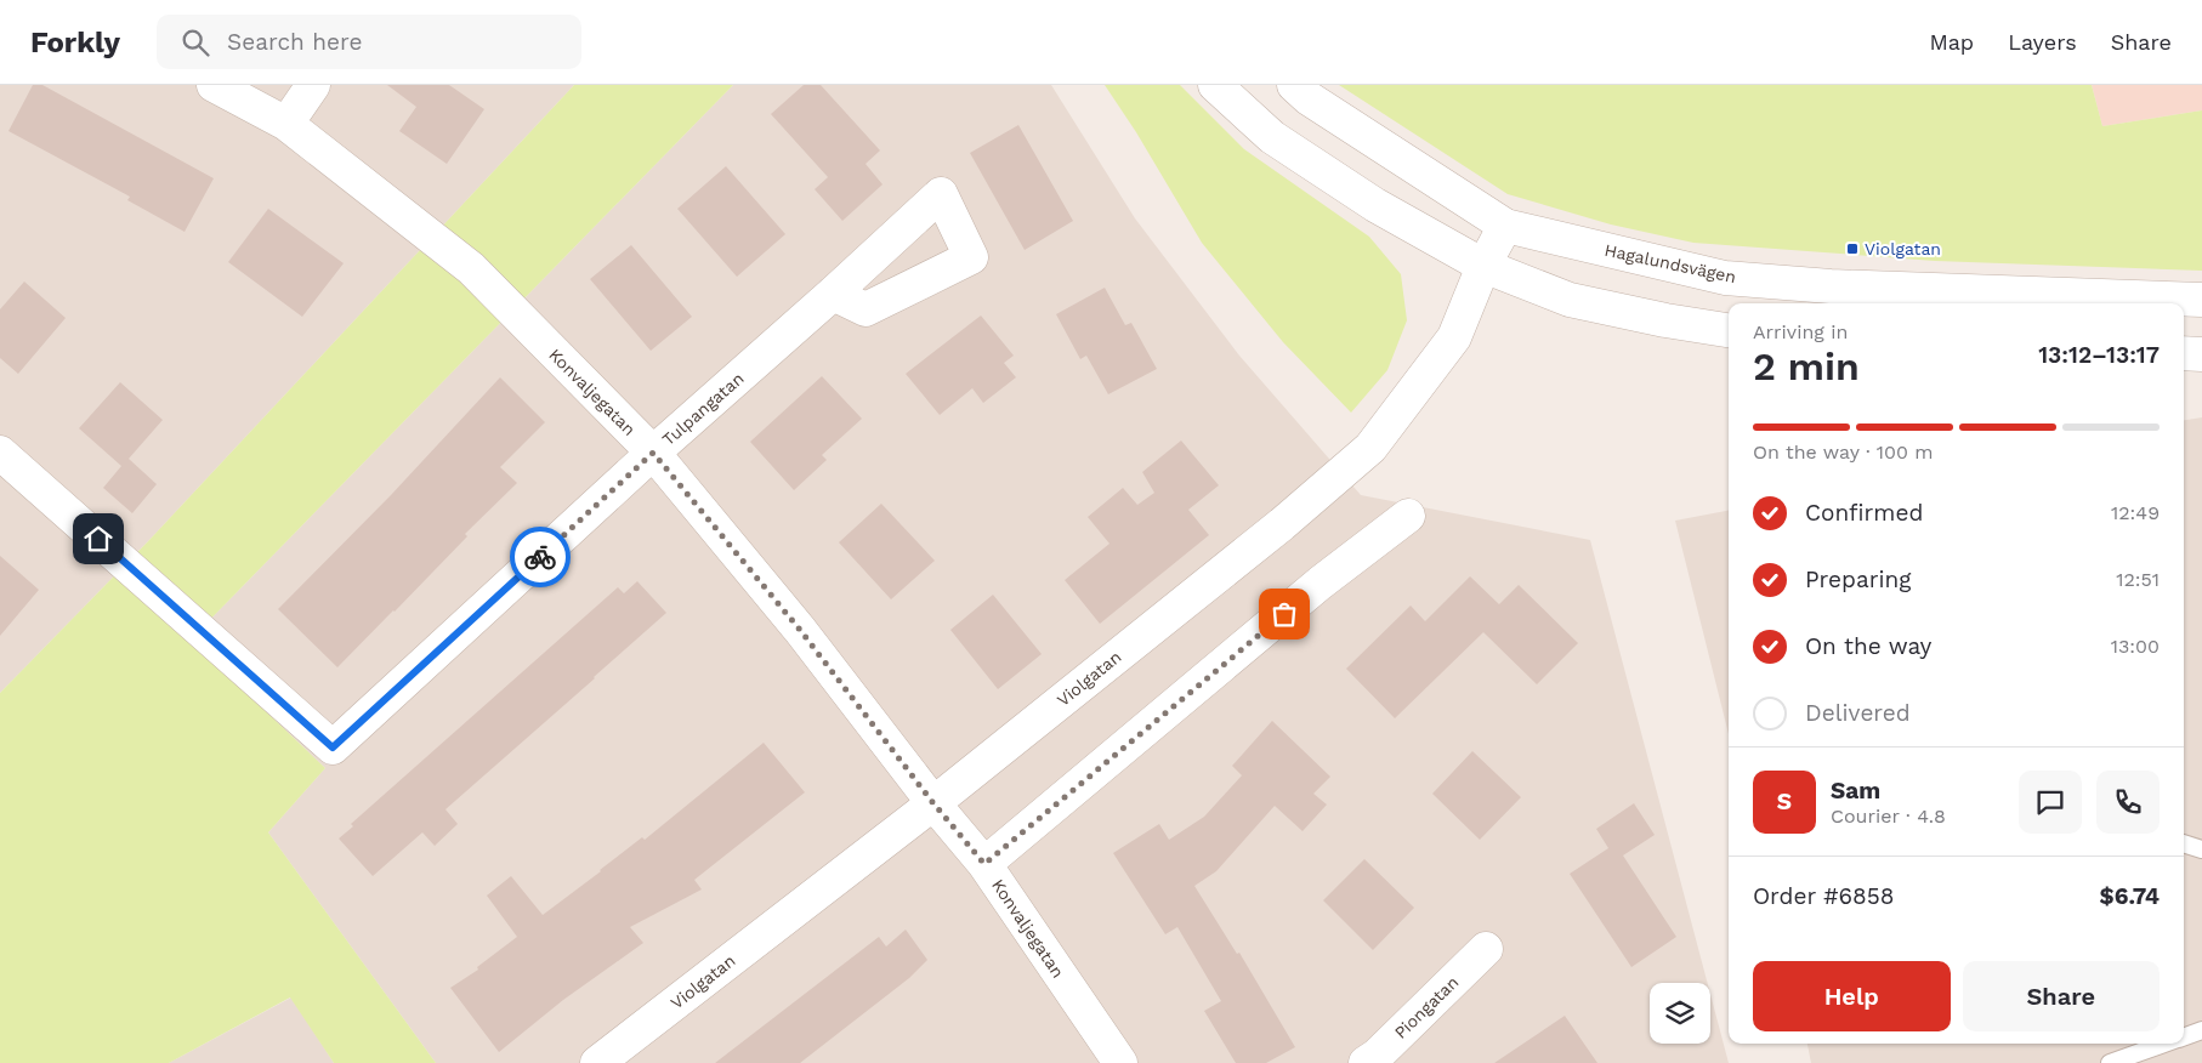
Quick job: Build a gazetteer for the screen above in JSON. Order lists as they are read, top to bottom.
{
  "streets": {
    "street": [
      "Hagalundsvägen",
      "Konvaljegatan",
      "Tulpangatan",
      "Violgatan",
      "Piongatan"
    ]
  },
  "crossings": [
    ["Hagalundsvägen", "Violgatan"],
    ["Konvaljegatan", "Tulpangatan"],
    ["Konvaljegatan", "Violgatan"]
  ],
  "places": {
    "transit": ["Violgatan"]
  },
  "page": {
    "header": "Forkly",
    "search": "Search here",
    "nav": ["Map", "Layers", "Share"],
    "heading": ["2 min", "Arriving in", "13:12–13:17"],
    "panel": [
      "Sam",
      "Courier · 4.8",
      "Order #6858",
      "$6.74"
    ],
    "bar": "On the way · 100 m",
    "list": [
      ["Confirmed", "12:49"],
      ["Preparing", "12:51"],
      ["On the way", "13:00"],
      "Delivered"
    ],
    "round": "S",
    "buttons": ["Help", "Share"]
  }
}
